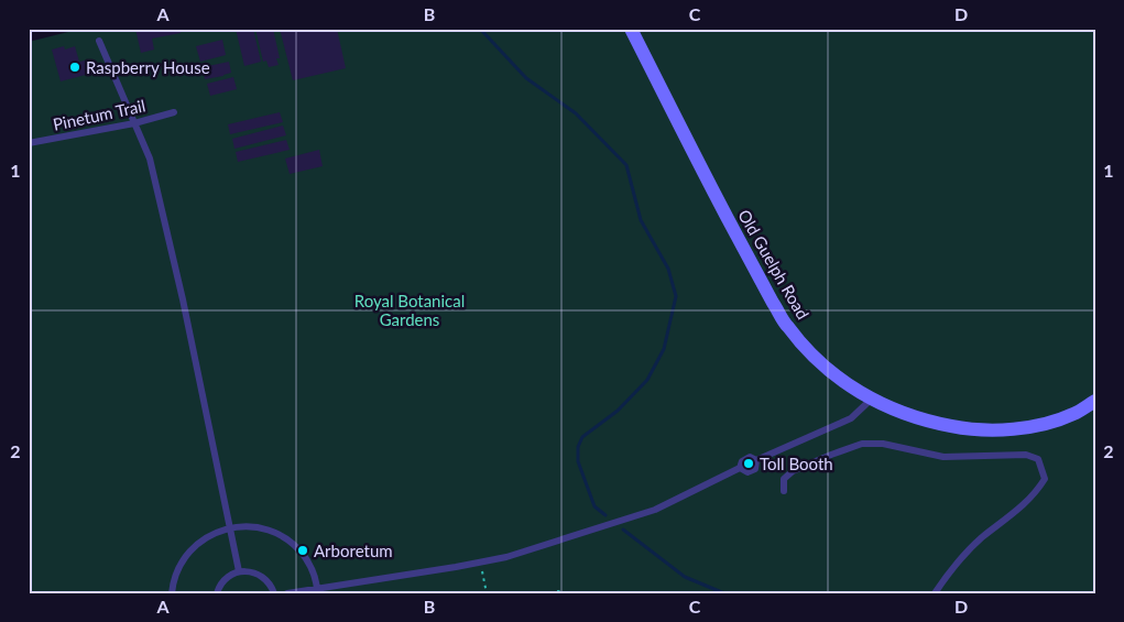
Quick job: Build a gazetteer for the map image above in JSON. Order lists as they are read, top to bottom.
{
  "streets": {
    "street": ["Old Guelph Road"],
    "lane": ["Pinetum Trail"]
  },
  "parks": ["Royal Botanical Gardens"],
  "places": ["Raspberry House", "Toll Booth", "Arboretum"],
  "grid": {
    "columns": [
      "A",
      "B",
      "C",
      "D"
    ],
    "rows": ["1", "2"]
  }
}
